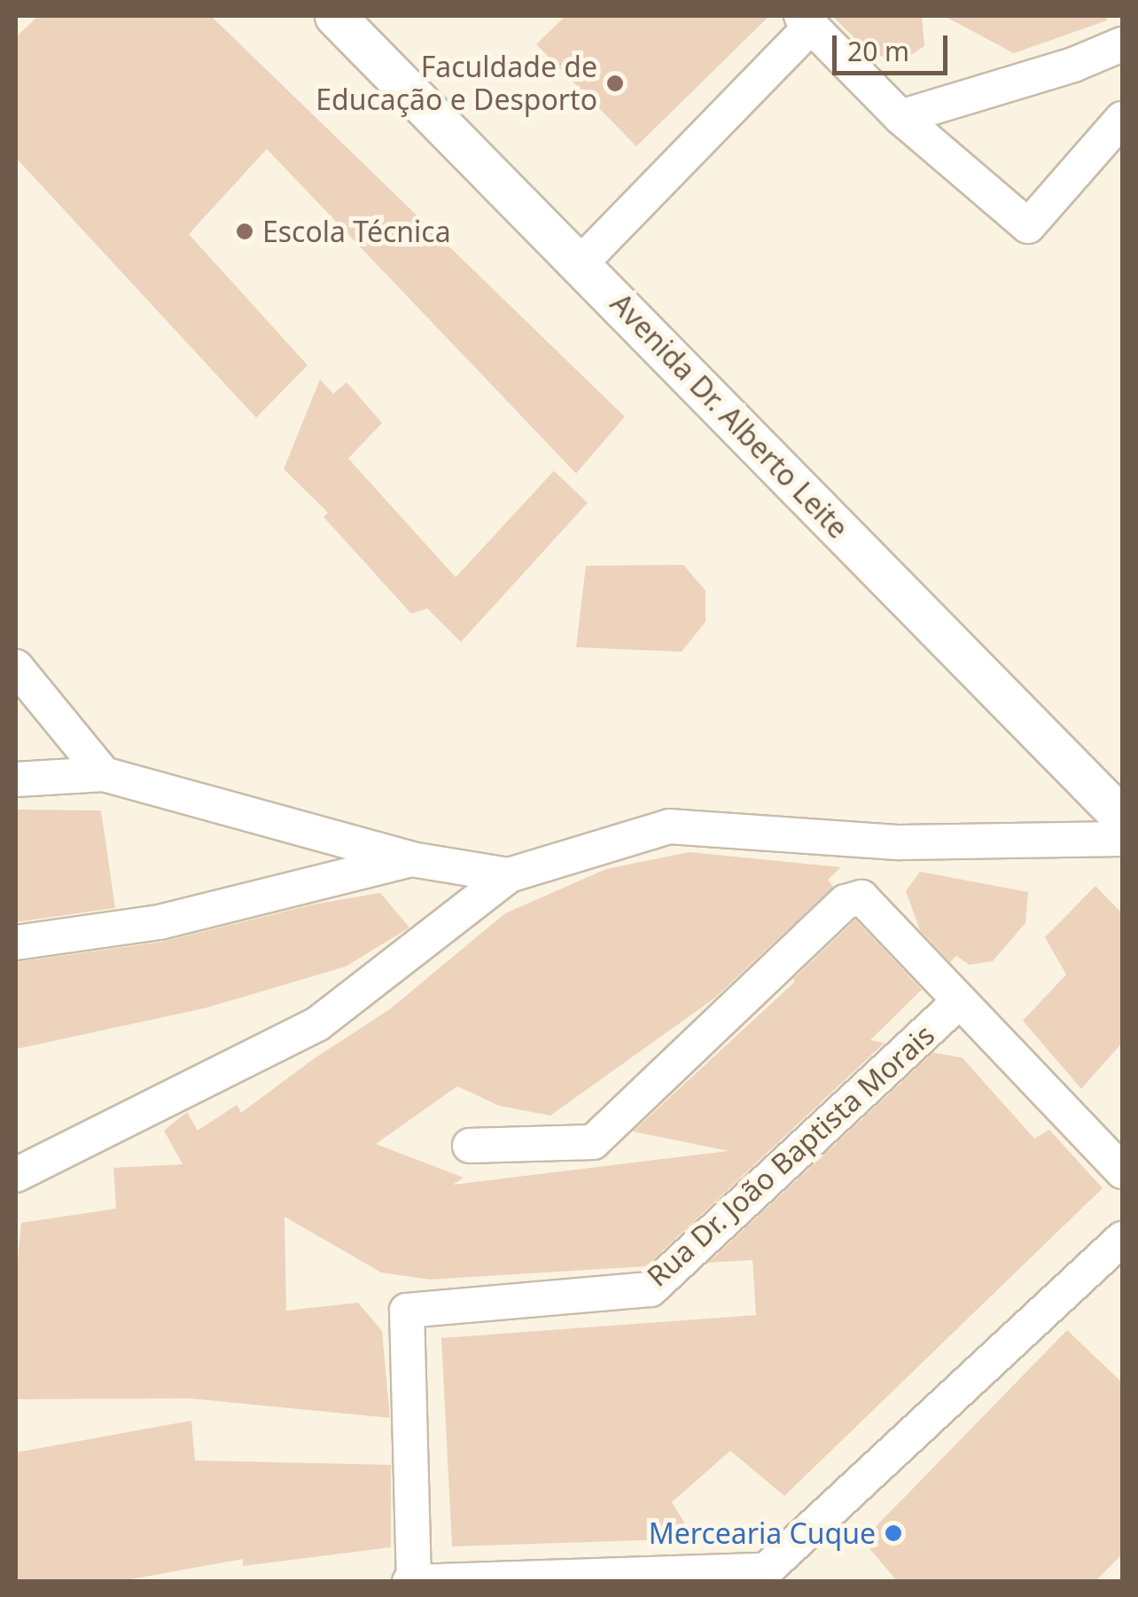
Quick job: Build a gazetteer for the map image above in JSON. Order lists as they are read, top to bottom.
{
  "streets": {
    "street": ["Avenida Dr. Alberto Leite", "Rua Dr. João Baptista Morais"]
  },
  "places": ["Faculdade de Educação e Desporto", "Escola Técnica", "Mercearia Cuque"],
  "scale_bar": "20 m"
}
